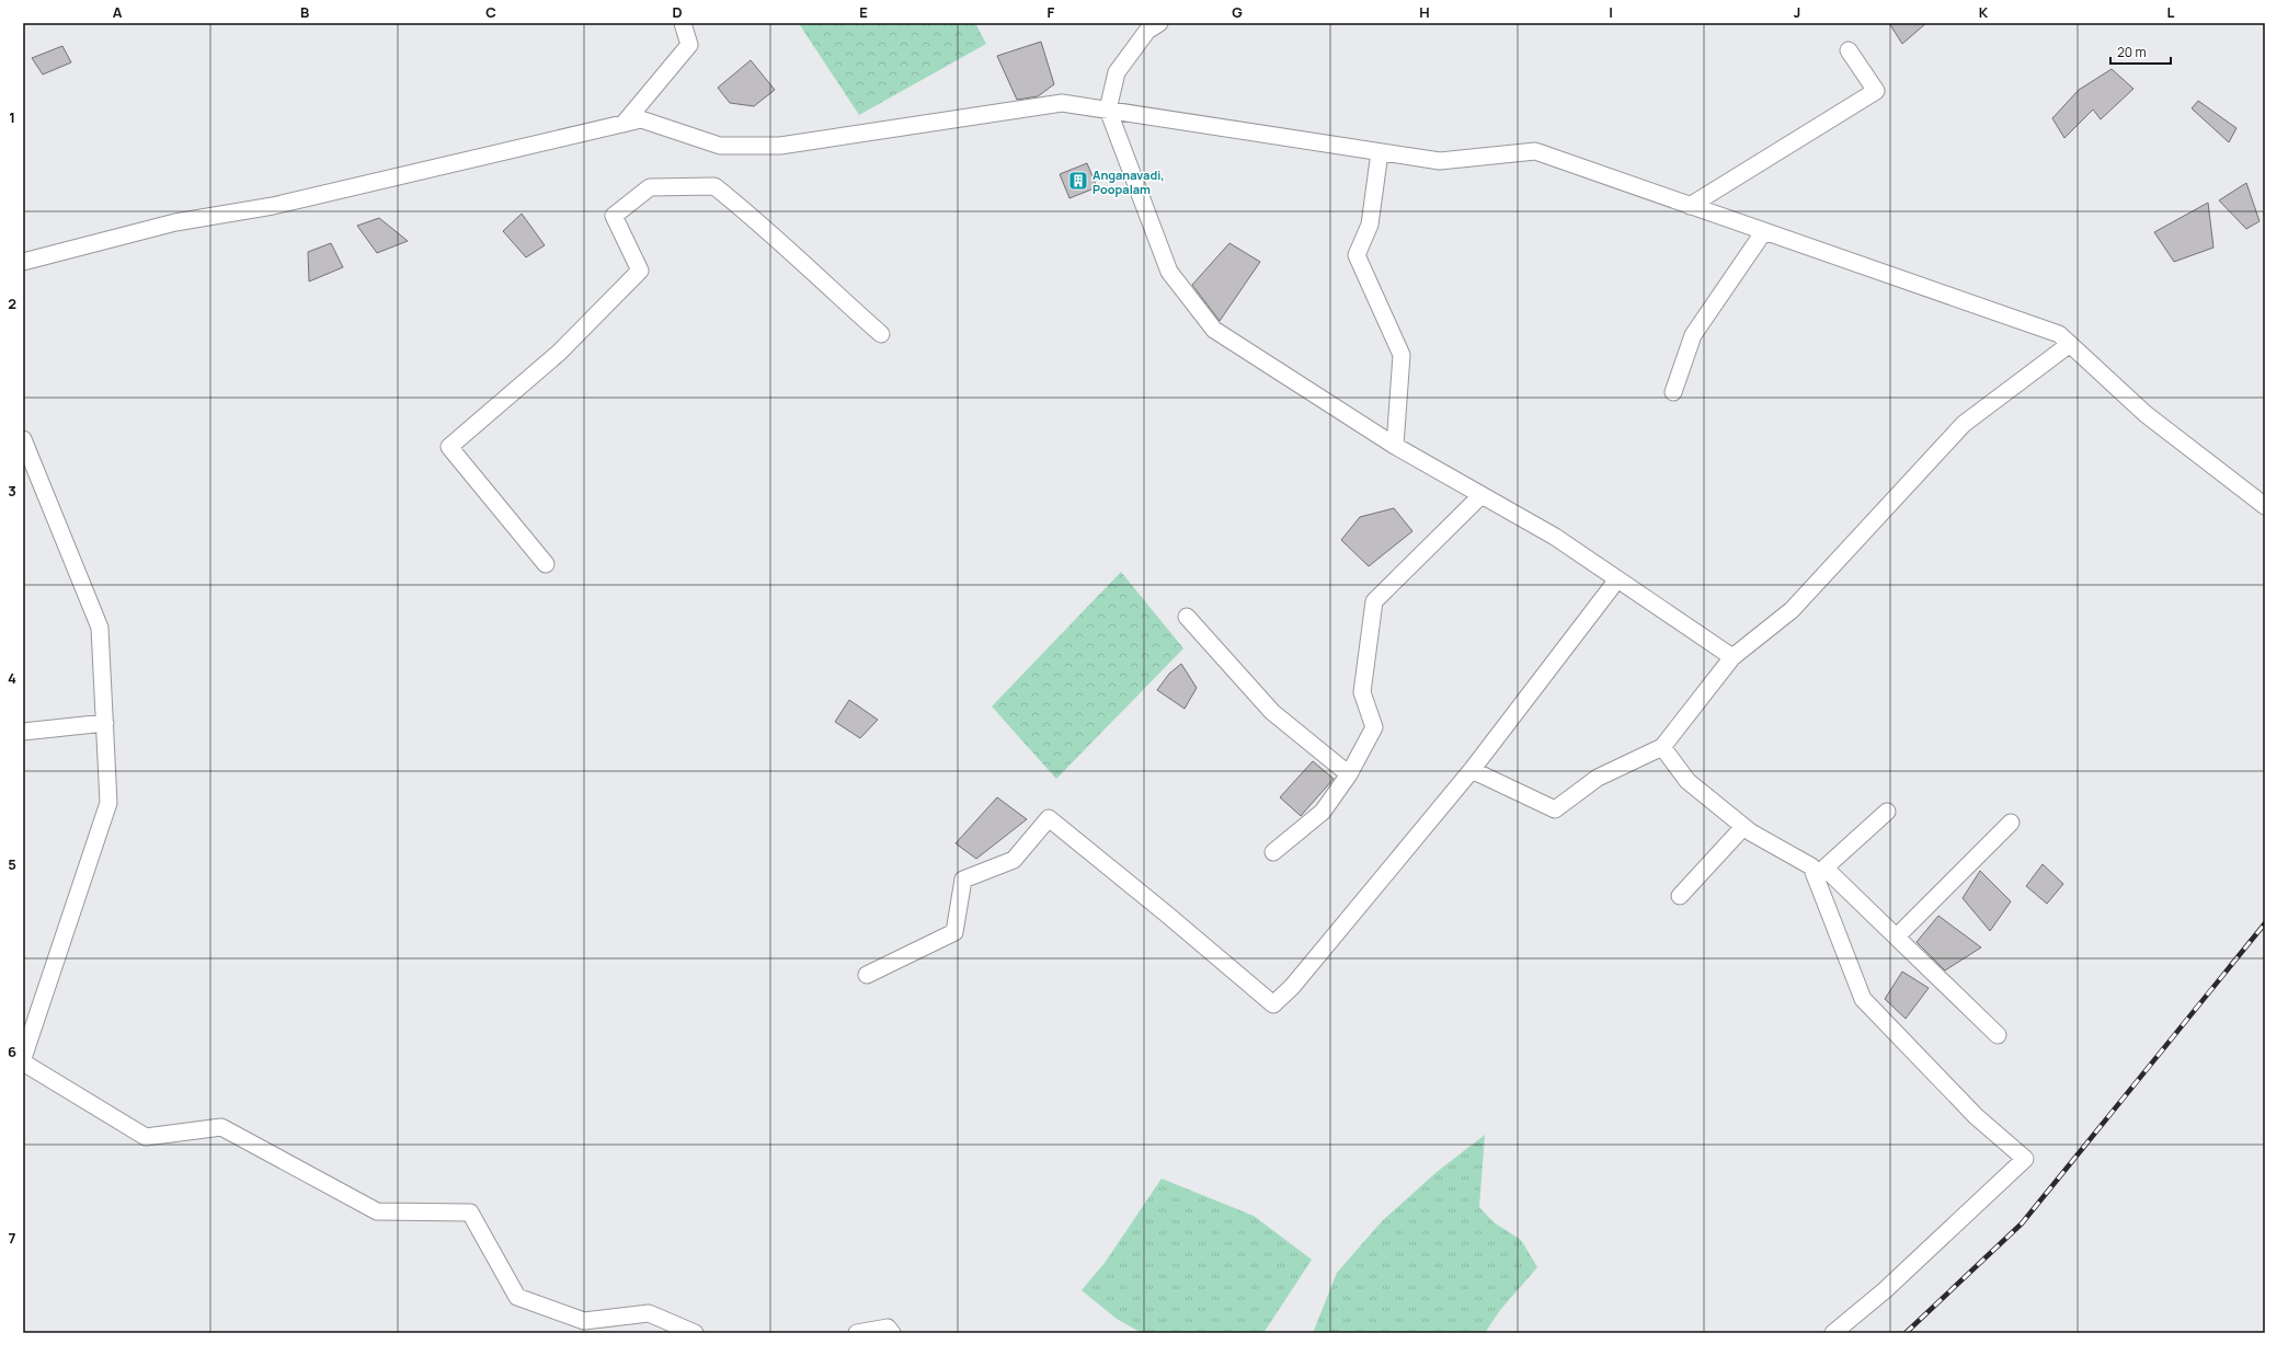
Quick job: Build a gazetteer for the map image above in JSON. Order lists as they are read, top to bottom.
{
  "places": {
    "building": ["Anganavadi, Poopalam"]
  },
  "scale_bar": "20 m",
  "grid": {
    "columns": [
      "A",
      "B",
      "C",
      "D",
      "E",
      "F",
      "G",
      "H",
      "I",
      "J",
      "K",
      "L"
    ],
    "rows": [
      "1",
      "2",
      "3",
      "4",
      "5",
      "6",
      "7"
    ]
  }
}
